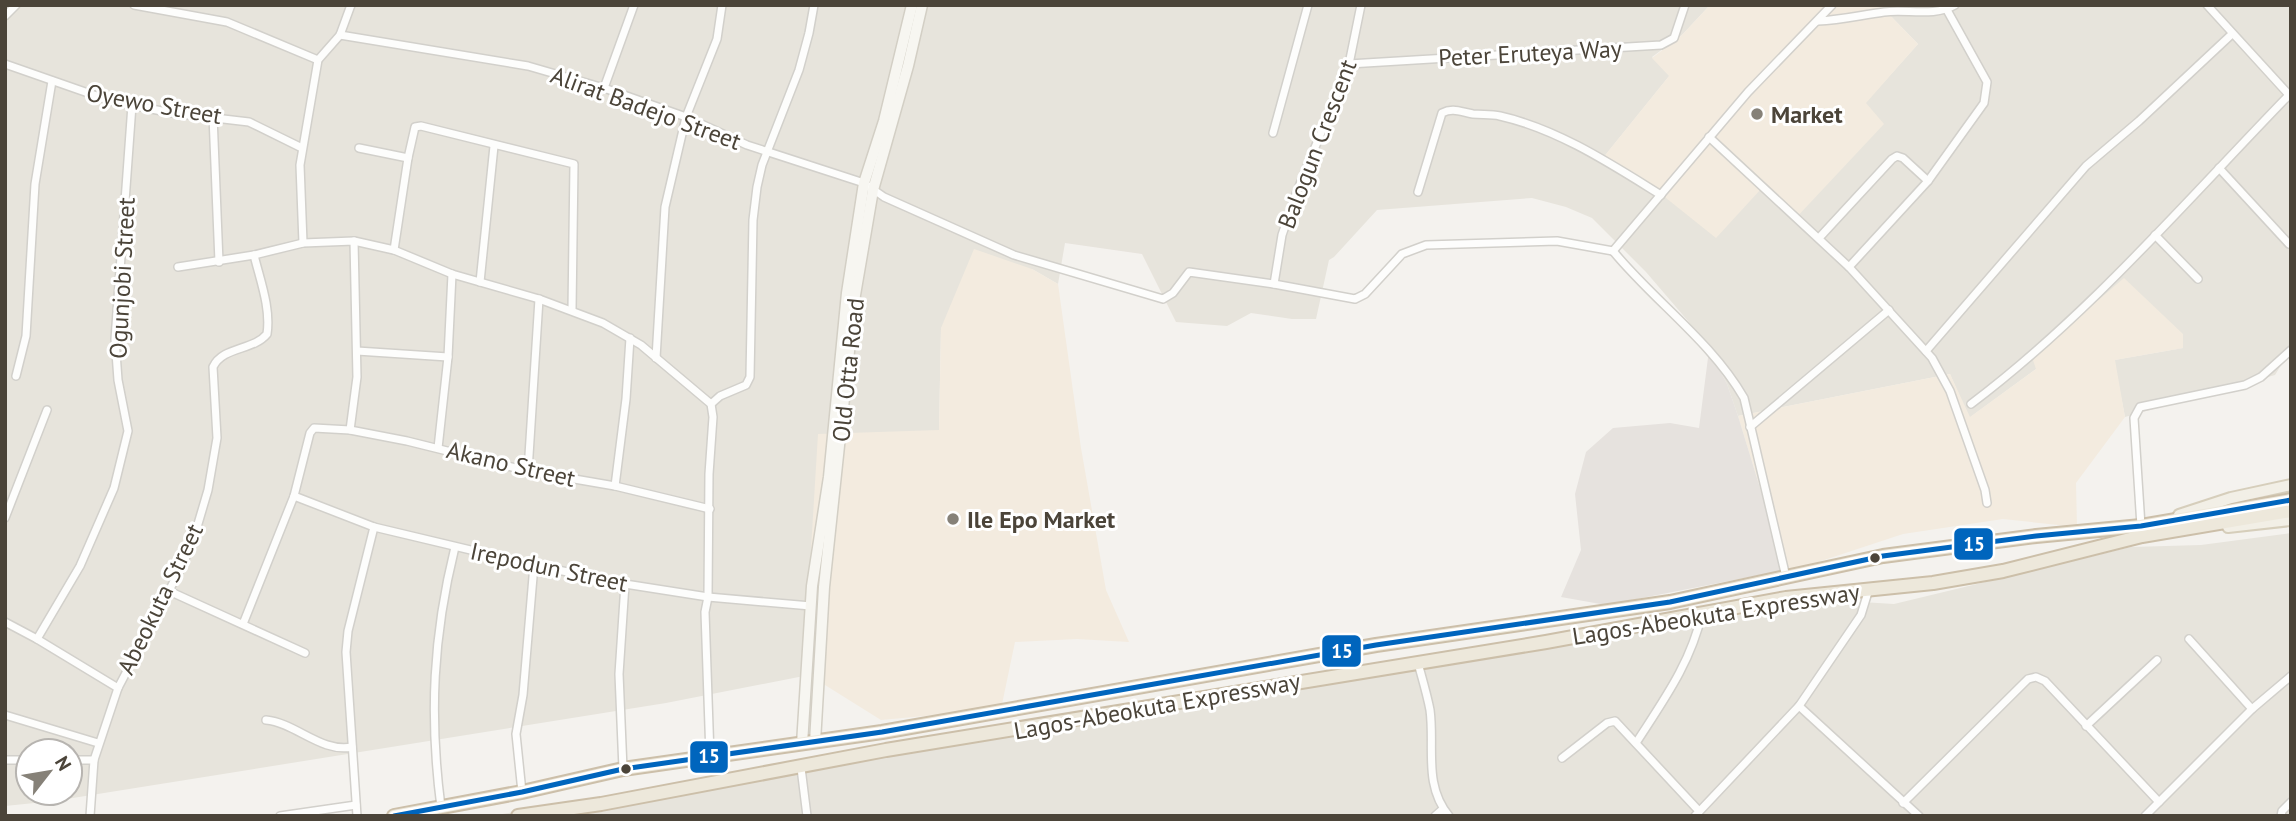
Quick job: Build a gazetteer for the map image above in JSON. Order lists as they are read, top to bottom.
{
  "streets": {
    "highway": ["Lagos-Abeokuta Expressway"],
    "main road": ["Old Otta Road"],
    "street": [
      "Peter Eruteya Way",
      "Oyewo Street",
      "Alirat Badejo Street",
      "Balogun Crescent",
      "Ogunjobi Street",
      "Akano Street",
      "Irepodun Street",
      "Abeokuta Street"
    ]
  },
  "crossings": [
    ["Peter Eruteya Way", "Balogun Crescent"],
    ["Oyewo Street", "Ogunjobi Street"],
    ["Alirat Badejo Street", "Balogun Crescent"],
    ["Alirat Badejo Street", "Old Otta Road"],
    ["Old Otta Road", "Lagos-Abeokuta Expressway"],
    ["Akano Street", "Irepodun Street"]
  ],
  "places": ["Market", "Ile Epo Market"],
  "lines": ["transit line 15"],
  "north": "top right"
}
